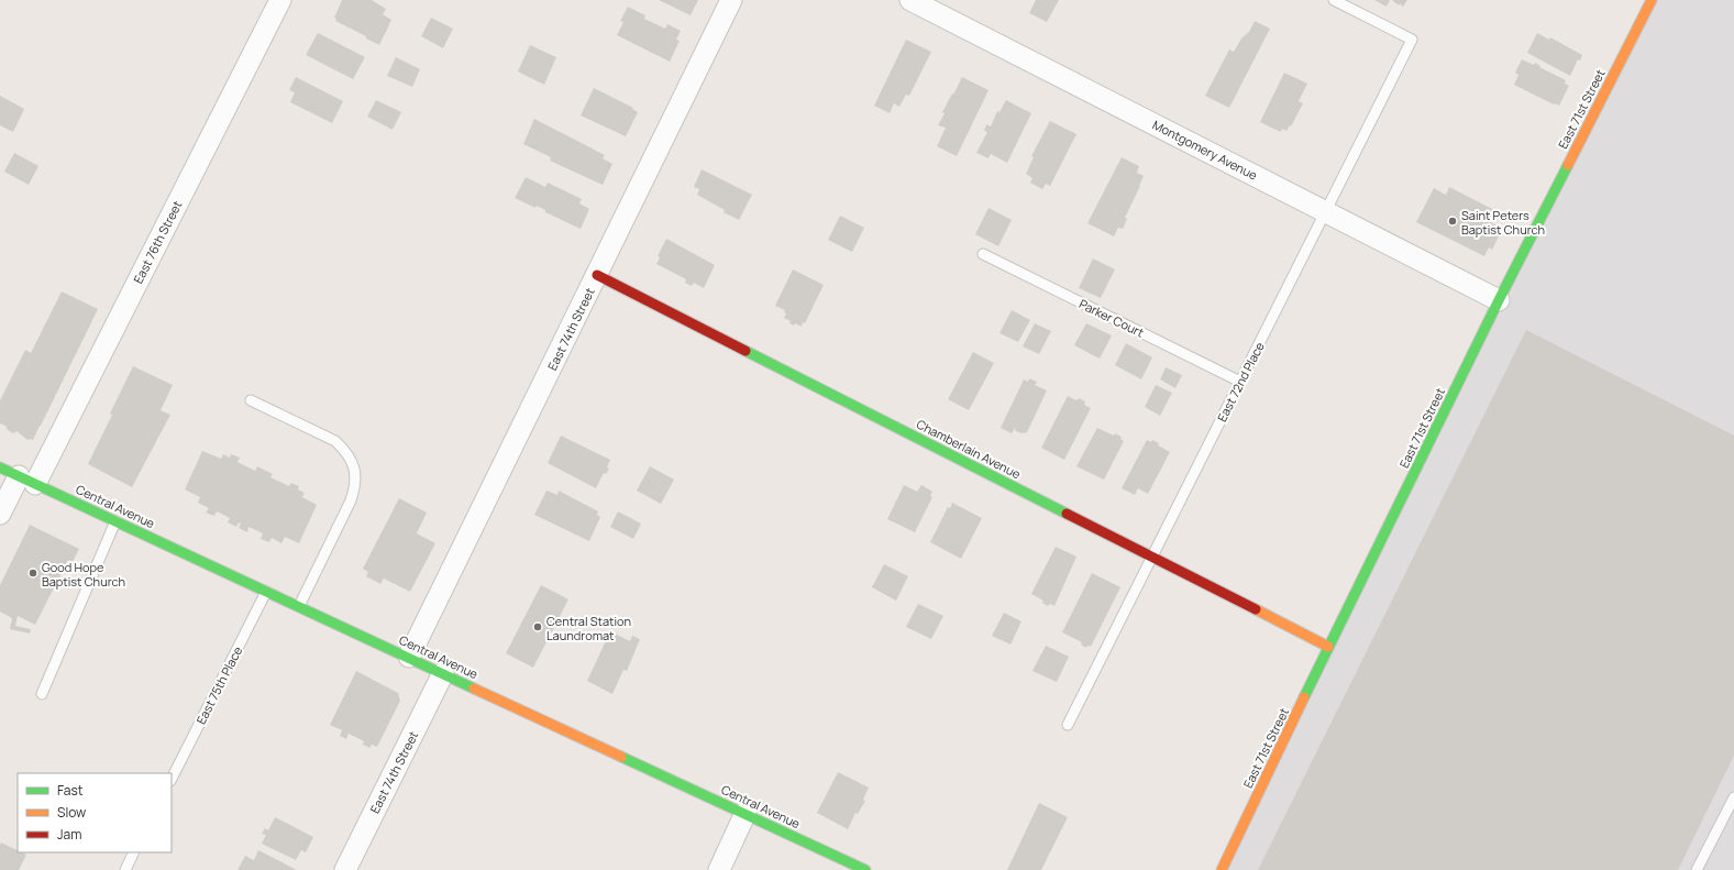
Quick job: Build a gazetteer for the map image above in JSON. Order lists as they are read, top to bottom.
{
  "streets": {
    "street": [
      "East 71st Street",
      "Montgomery Avenue",
      "East 76th Street",
      "East 74th Street",
      "Chamberlain Avenue",
      "Central Avenue"
    ],
    "lane": ["Parker Court", "East 72nd Place", "East 75th Place"]
  },
  "crossings": [
    ["East 71st Street", "Montgomery Avenue"],
    ["East 71st Street", "Chamberlain Avenue"],
    ["Montgomery Avenue", "East 72nd Place"],
    ["East 76th Street", "Central Avenue"],
    ["Parker Court", "East 72nd Place"],
    ["East 74th Street", "Chamberlain Avenue"],
    ["East 74th Street", "Central Avenue"],
    ["East 72nd Place", "Chamberlain Avenue"],
    ["Central Avenue", "East 75th Place"]
  ],
  "places": ["Saint Peters Baptist Church", "Good Hope Baptist Church", "Central Station Laundromat"],
  "legend": ["Fast", "Slow", "Jam"]
}
